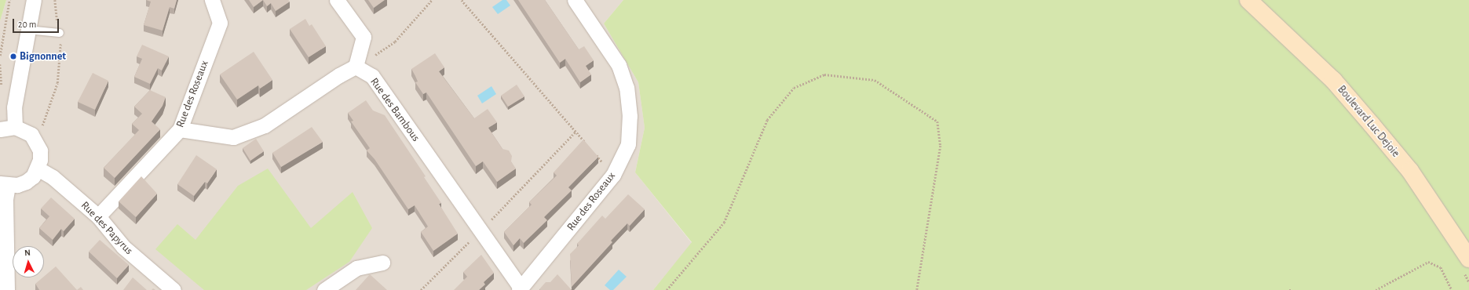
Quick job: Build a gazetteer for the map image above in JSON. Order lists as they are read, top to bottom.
{
  "streets": {
    "main road": ["Boulevard Luc Dejoie"],
    "street": ["Rue des Roseaux", "Rue des Bambous", "Rue des Papyrus"]
  },
  "crossings": [
    ["Rue des Roseaux", "Rue des Bambous"],
    ["Rue des Roseaux", "Rue des Papyrus"]
  ],
  "places": ["Bignonnet"],
  "scale_bar": "20 m",
  "north": "top"
}
